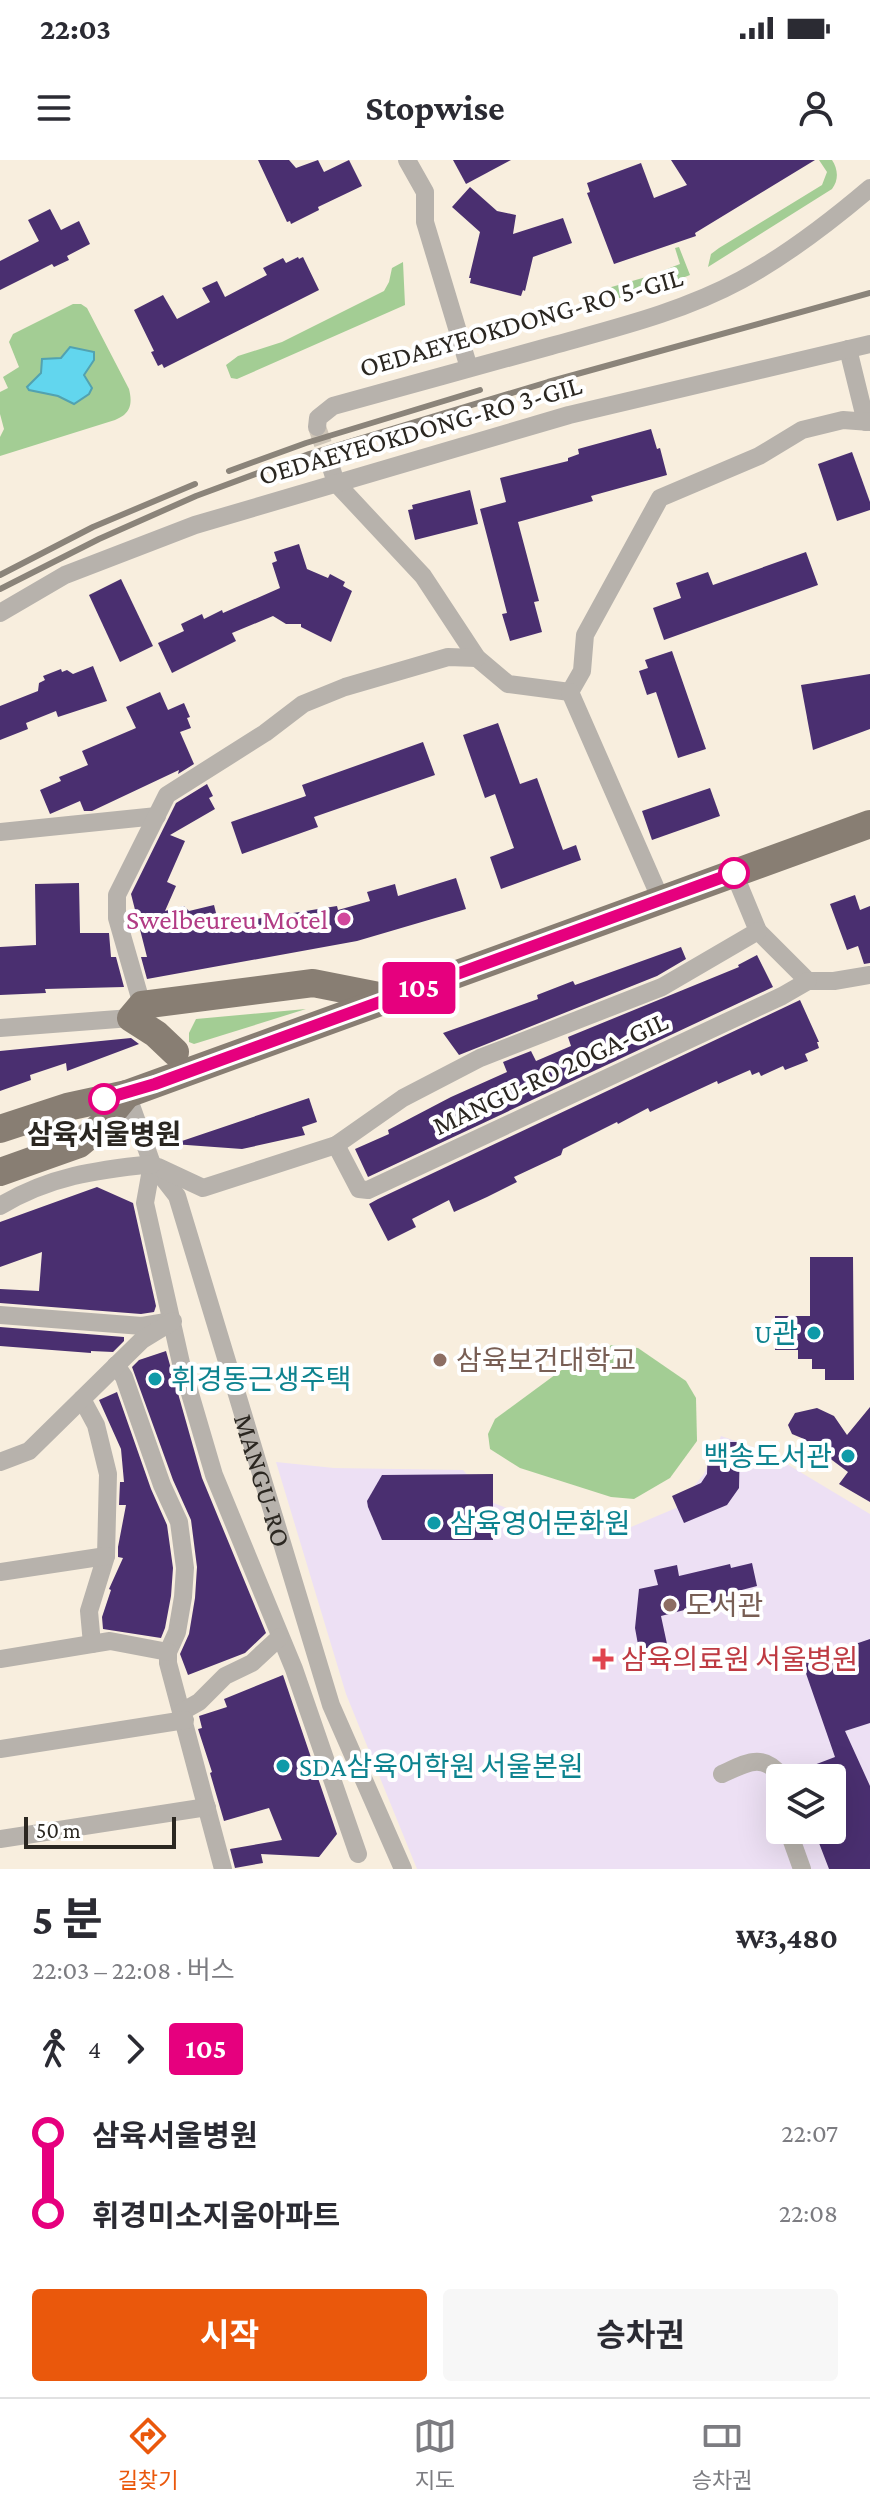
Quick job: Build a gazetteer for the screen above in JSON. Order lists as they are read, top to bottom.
{
  "streets": {
    "street": [
      "OEDAEYEOKDONG-RO 5-GIL",
      "OEDAEYEOKDONG-RO 3-GIL",
      "MANGU-RO 20GA-GIL",
      "MANGU-RO"
    ]
  },
  "places": {
    "other": [
      "Swelbeureu Motel",
      "삼육서울병원",
      "U관",
      "삼육보건대학교",
      "휘경동근생주택",
      "백송도서관",
      "삼육영어문화원",
      "도서관",
      "SDA삼육어학원 서울본원"
    ],
    "health": ["삼육의료원 서울병원"]
  },
  "lines": ["bus line 105"],
  "scale_bar": "50 m",
  "page": {
    "status": "22:03",
    "header": "Stopwise",
    "on_map": "105",
    "scale": "50 m",
    "heading": ["5 분", "22:03 – 22:08 · 버스", "₩3,480"],
    "legs": ["4", "105"],
    "list": [
      {
        "name": "삼육서울병원",
        "value": "22:07"
      },
      {
        "name": "휘경미소지움아파트",
        "value": "22:08"
      }
    ],
    "buttons": ["시작", "승차권"],
    "tabs": ["길찾기", "지도", "승차권"]
  }
}
